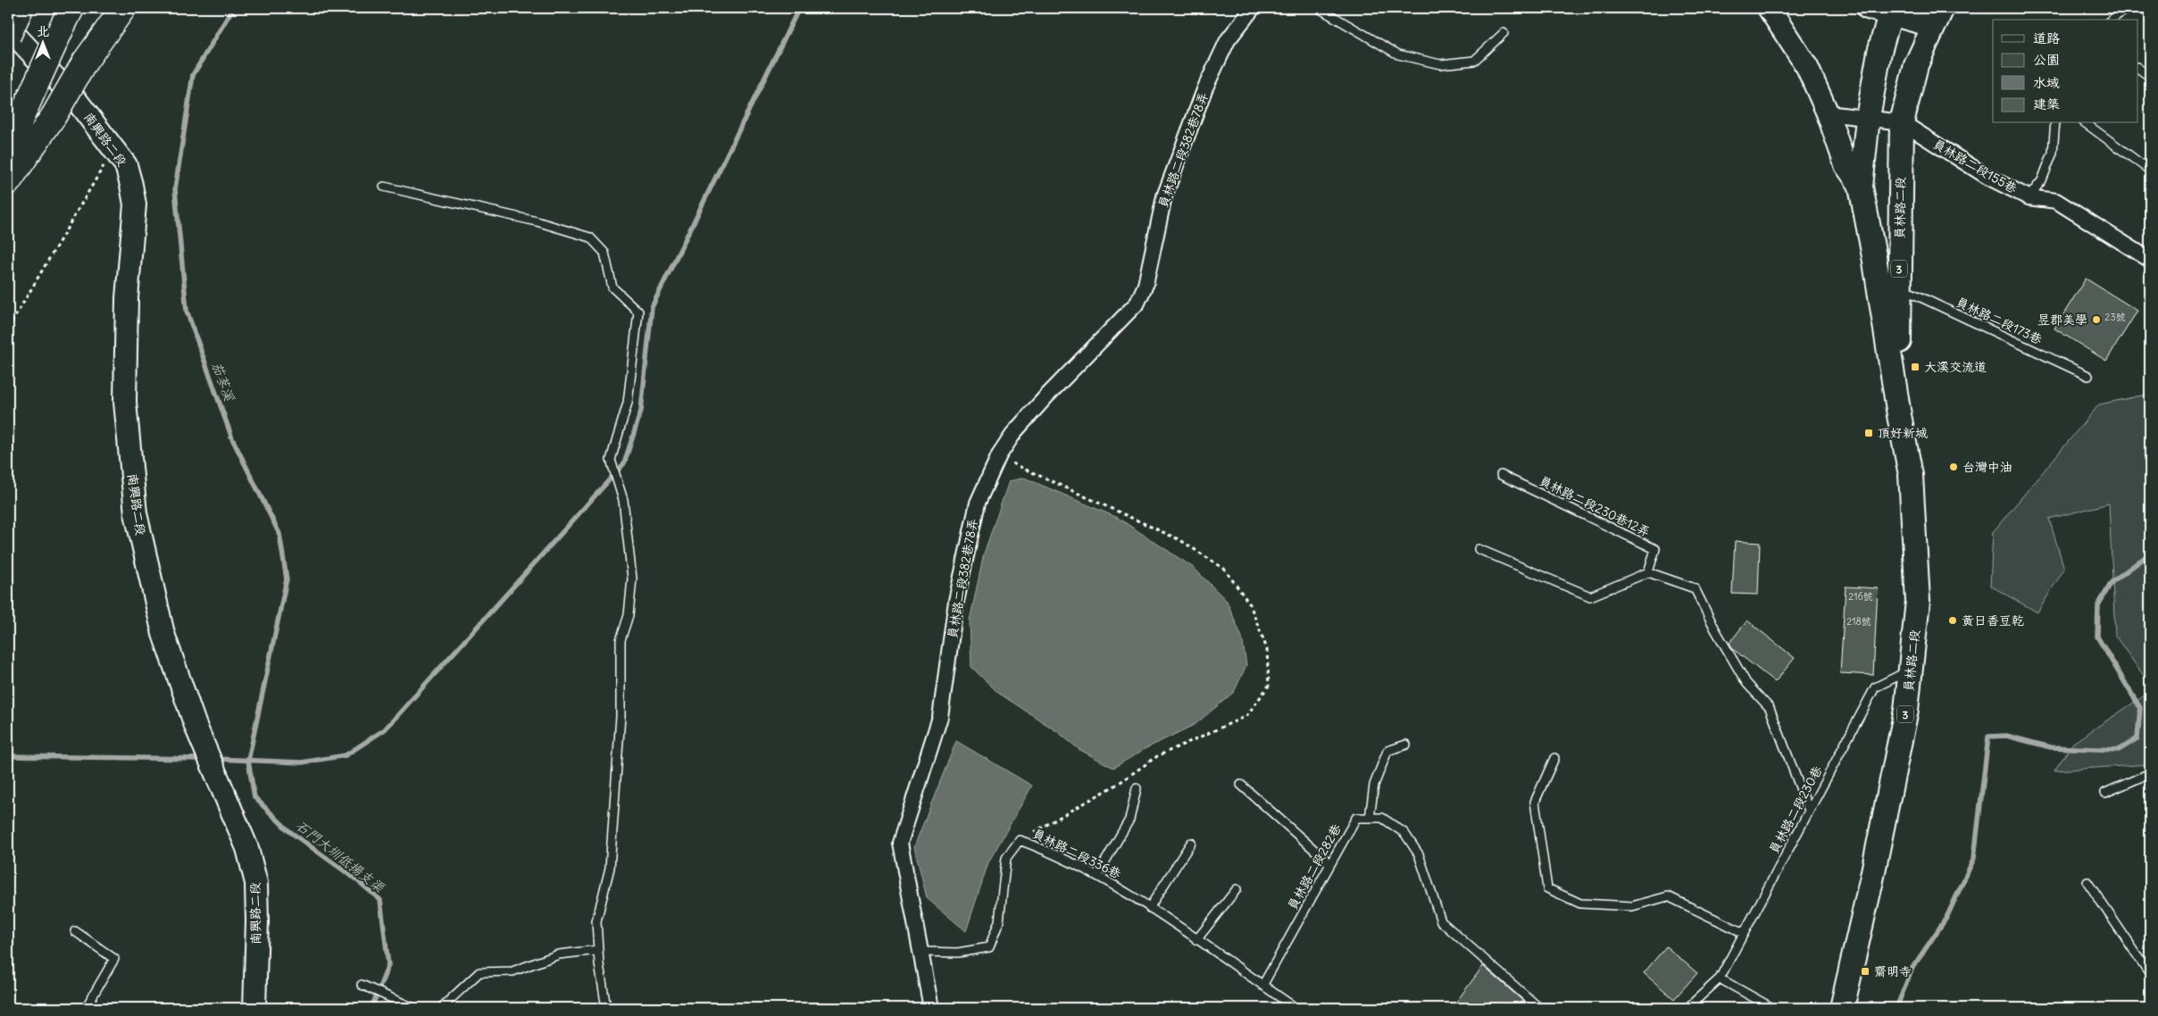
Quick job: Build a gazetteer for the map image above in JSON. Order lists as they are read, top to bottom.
{
  "streets": {
    "main road": ["員林路二段", "3"],
    "street": ["南興路二段", "員林路二段382巷78弄", "員林路二段155巷"],
    "lane": [
      "員林路二段173巷",
      "員林路二段230巷12弄",
      "員林路二段230巷",
      "員林路二段336巷",
      "員林路二段282巷"
    ]
  },
  "crossings": [
    ["員林路二段382巷78弄", "員林路二段336巷"],
    ["員林路二段155巷", "員林路二段"],
    ["員林路二段", "員林路二段173巷"],
    ["員林路二段", "員林路二段230巷"],
    ["員林路二段336巷", "員林路二段282巷"]
  ],
  "water": ["茄苳溪", "石門大圳低揚支渠"],
  "places": {
    "other": ["昱郡美學", "台灣中油", "黃日香豆乾"],
    "transit": ["大溪交流道", "頂好新城", "齋明寺"]
  },
  "house_numbers": ["23號", "216號", "218號"],
  "legend": [
    "道路",
    "公園",
    "水域",
    "建築"
  ],
  "north": "top"
}
